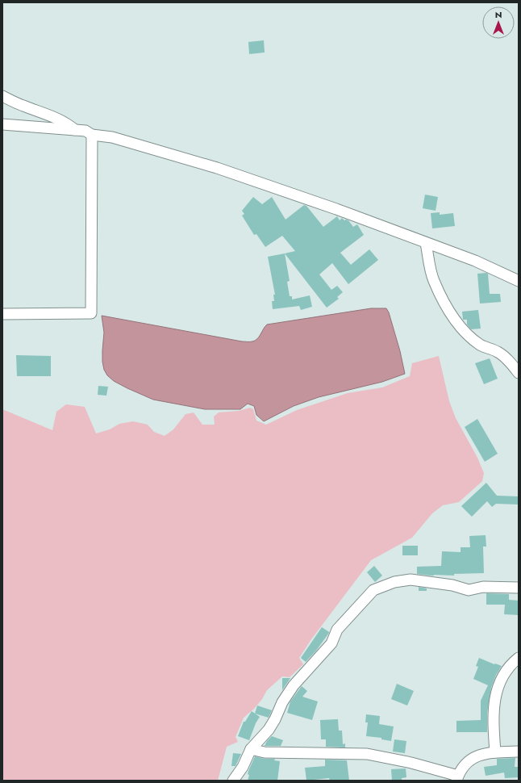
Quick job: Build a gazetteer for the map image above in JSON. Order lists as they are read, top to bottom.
{
  "north": "top"
}
